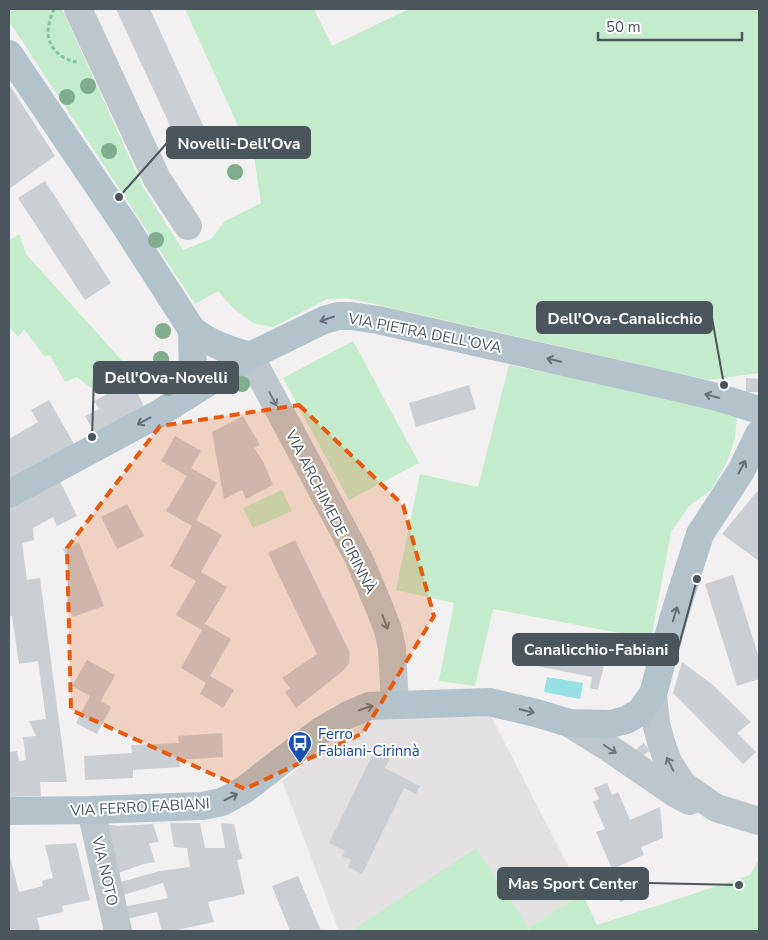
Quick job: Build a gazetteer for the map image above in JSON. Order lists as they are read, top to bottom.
{
  "streets": {
    "main road": ["VIA PIETRA DELL'OVA", "VIA FERRO FABIANI"],
    "street": ["VIA ARCHIMEDE CIRINNÀ", "VIA NOTO"]
  },
  "crossings": [
    ["VIA PIETRA DELL'OVA", "VIA ARCHIMEDE CIRINNÀ"],
    ["VIA ARCHIMEDE CIRINNÀ", "VIA FERRO FABIANI"],
    ["VIA FERRO FABIANI", "VIA NOTO"]
  ],
  "one_way": ["VIA PIETRA DELL'OVA", "VIA ARCHIMEDE CIRINNÀ", "VIA FERRO FABIANI"],
  "places": {
    "other": [
      "Novelli-Dell'Ova",
      "Dell'Ova-Canalicchio",
      "Dell'Ova-Novelli",
      "Canalicchio-Fabiani",
      "Mas Sport Center"
    ],
    "bus stop": ["Ferro Fabiani-Cirinnà"]
  },
  "scale_bar": "50 m"
}
